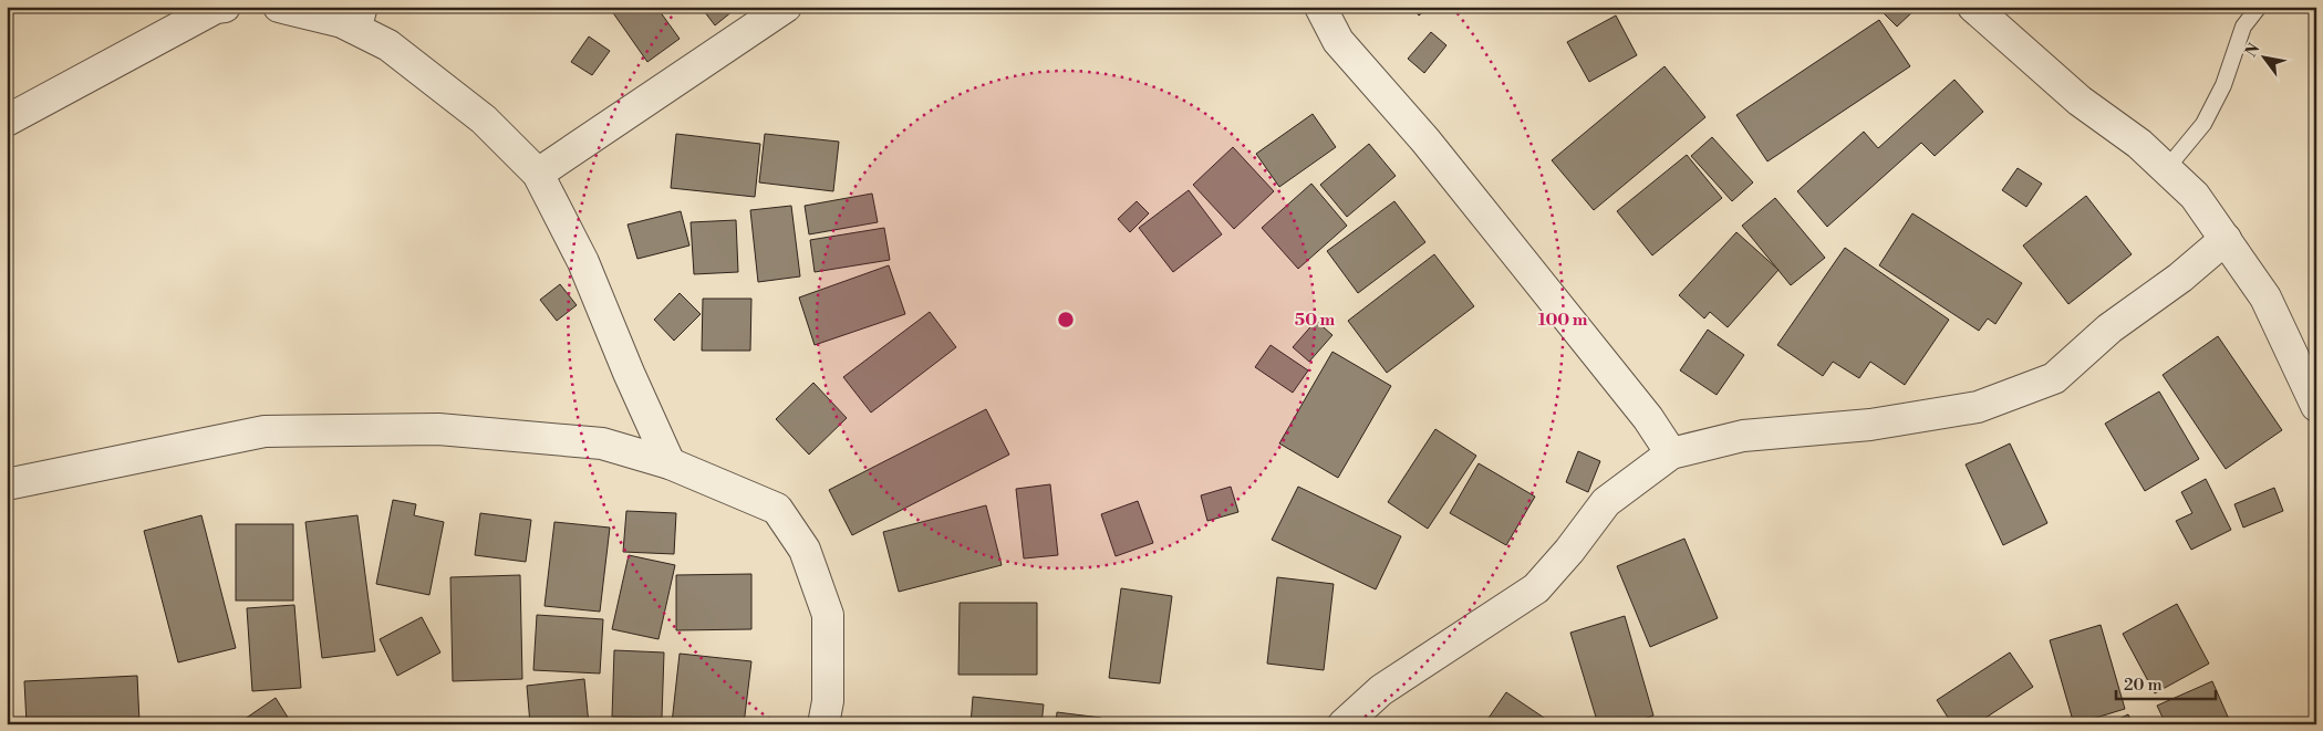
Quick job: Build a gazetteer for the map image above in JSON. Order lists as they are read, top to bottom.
{
  "scale_bar": "20 m",
  "north": "top left",
  "rings": ["50 m", "100 m"]
}
